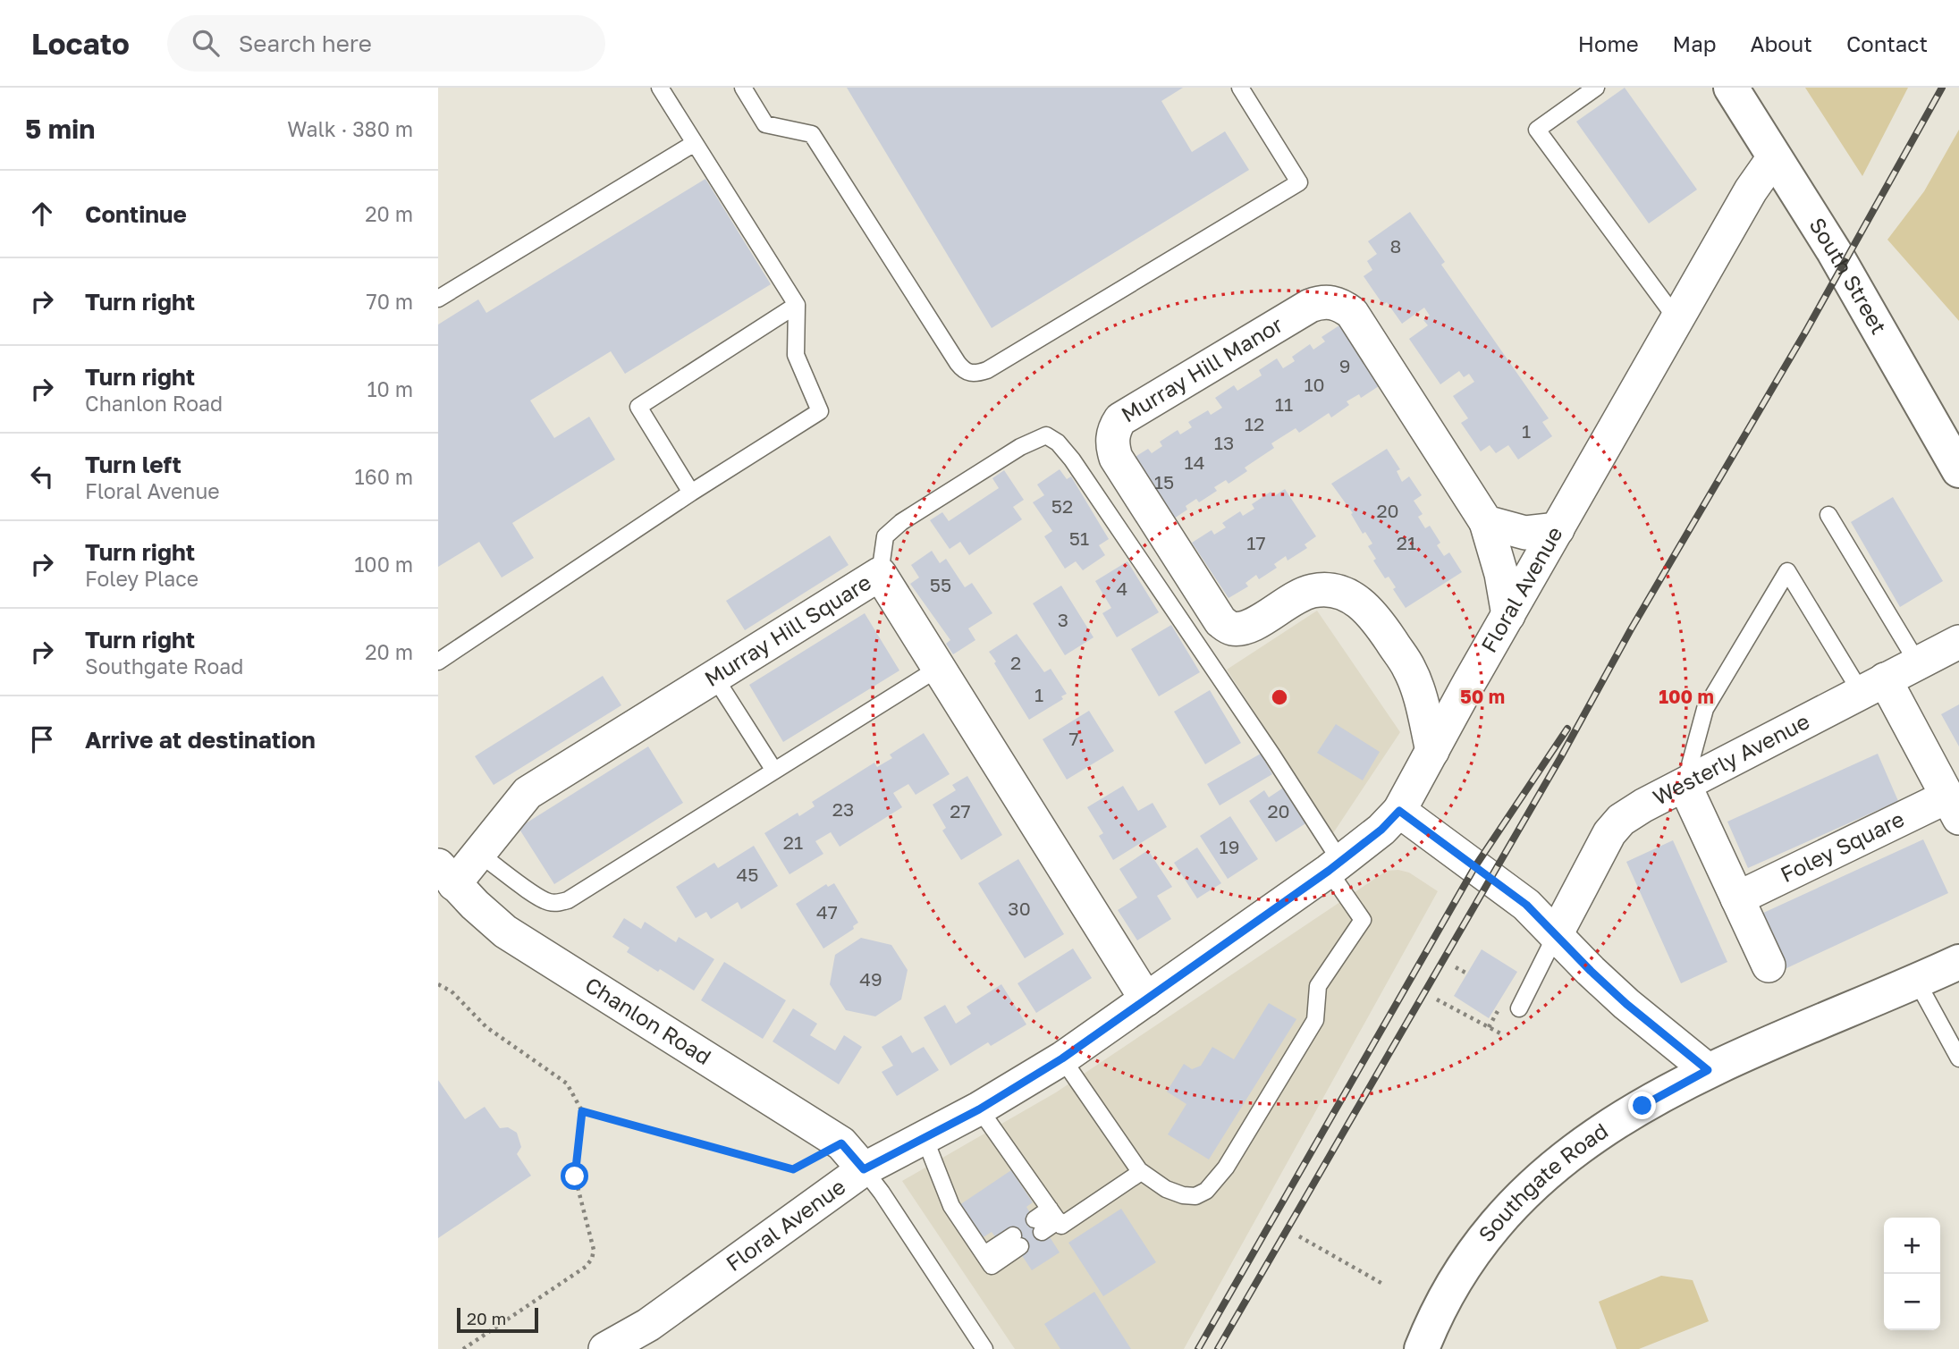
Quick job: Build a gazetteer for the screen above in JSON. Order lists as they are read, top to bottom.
{
  "streets": {
    "street": [
      "South Street",
      "Murray Hill Manor",
      "Floral Avenue",
      "Murray Hill Square",
      "Westerly Avenue",
      "Foley Square",
      "Chanlon Road",
      "Southgate Road"
    ]
  },
  "crossings": [
    ["South Street", "Floral Avenue"],
    ["Murray Hill Manor", "Floral Avenue"],
    ["Floral Avenue", "Murray Hill Square"],
    ["Floral Avenue", "Chanlon Road"],
    ["Murray Hill Square", "Chanlon Road"],
    ["Westerly Avenue", "Foley Square"]
  ],
  "house_numbers": [
    "8",
    "9",
    "10",
    "11",
    "12",
    "1",
    "13",
    "14",
    "15",
    "52",
    "20",
    "51",
    "17",
    "21",
    "55",
    "4",
    "3",
    "2",
    "1",
    "7",
    "23",
    "27",
    "20",
    "21",
    "19",
    "45",
    "30",
    "47",
    "49"
  ],
  "scale_bar": "20 m",
  "page": {
    "header": "Locato",
    "search": "Search here",
    "nav": [
      "Home",
      "Map",
      "About",
      "Contact"
    ],
    "heading": ["5 min", "Walk · 380 m"],
    "list": [
      ["Continue", "20 m"],
      ["Turn right", "70 m"],
      ["Turn right", "Chanlon Road", "10 m"],
      ["Turn left", "Floral Avenue", "160 m"],
      ["Turn right", "Foley Place", "100 m"],
      ["Turn right", "Southgate Road", "20 m"],
      "Arrive at destination"
    ],
    "map_buttons": ["+", "−"],
    "scale": "20 m"
  },
  "rings": ["50 m", "100 m"]
}
